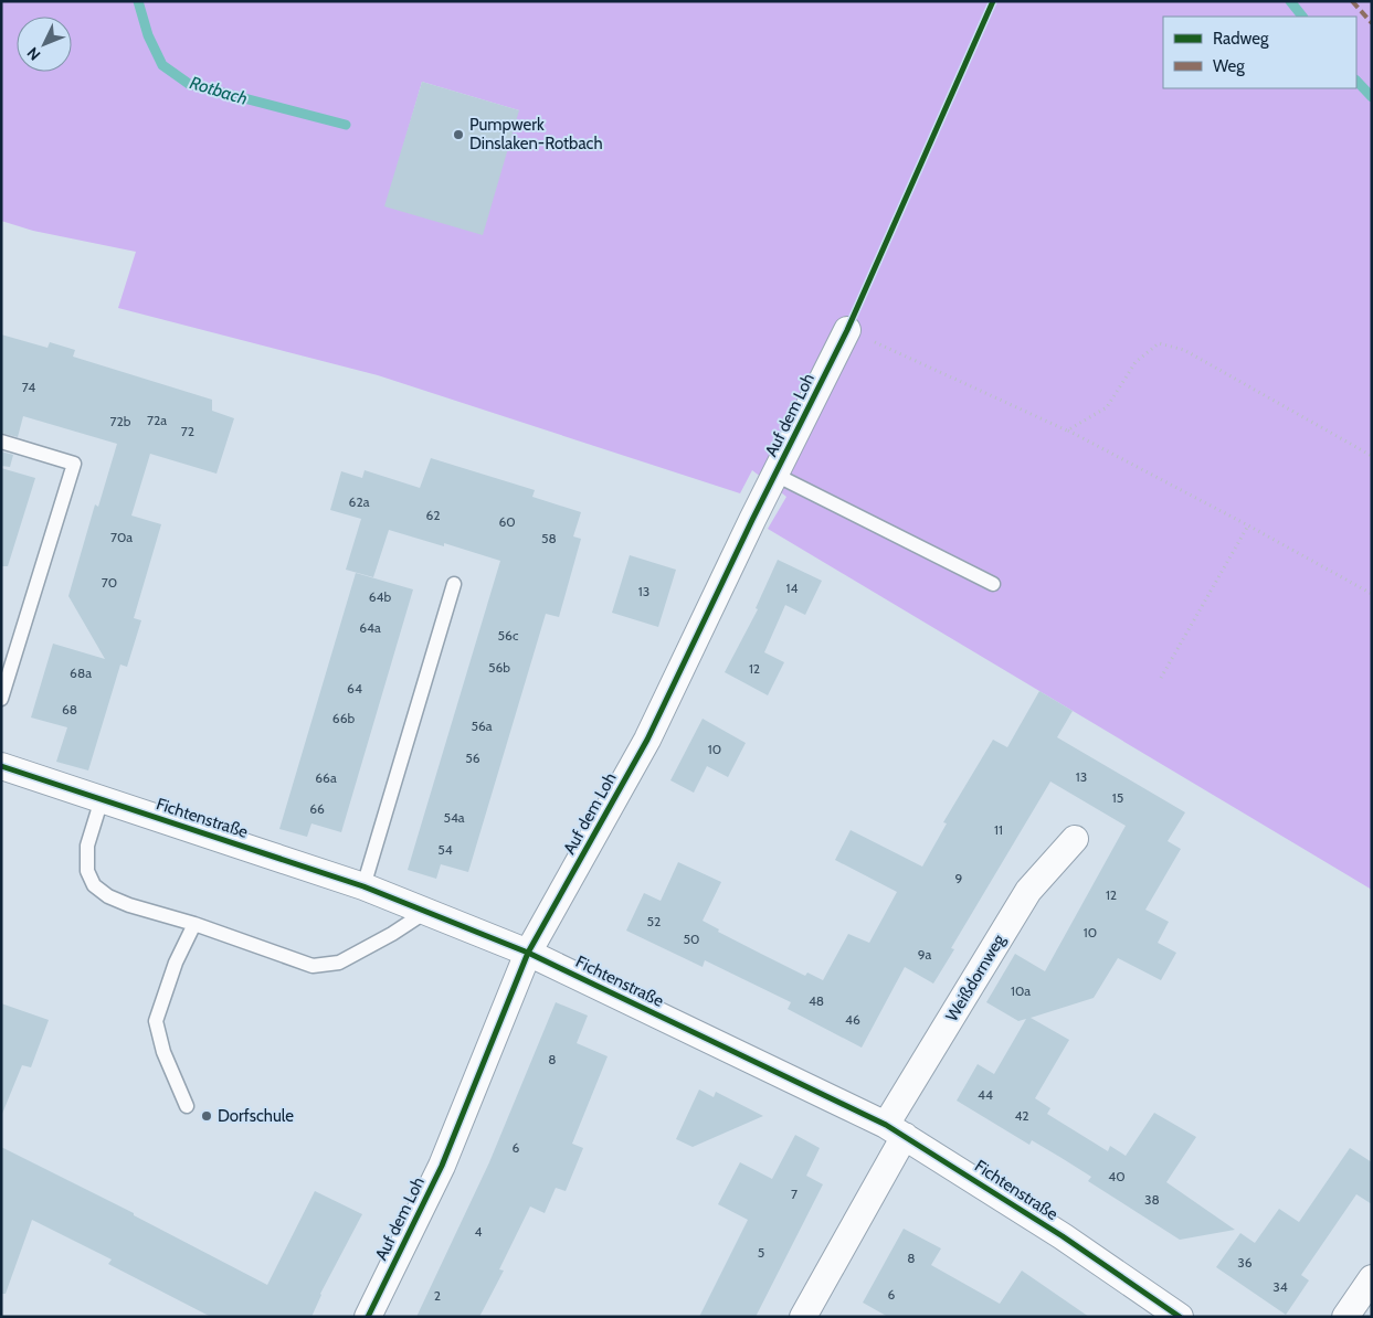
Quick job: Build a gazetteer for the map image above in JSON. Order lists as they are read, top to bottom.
{
  "streets": {
    "street": ["Auf dem Loh", "Fichtenstraße", "Weißdornweg"]
  },
  "crossings": [
    ["Auf dem Loh", "Fichtenstraße"],
    ["Fichtenstraße", "Weißdornweg"]
  ],
  "water": ["Rotbach"],
  "places": ["Pumpwerk Dinslaken-Rotbach", "Dorfschule"],
  "house_numbers": [
    "74",
    "72a",
    "72b",
    "72",
    "62a",
    "62",
    "60",
    "70a",
    "58",
    "70",
    "14",
    "13",
    "64b",
    "64a",
    "56c",
    "56b",
    "12",
    "68a",
    "64",
    "68",
    "66b",
    "56a",
    "10",
    "56",
    "13",
    "66a",
    "15",
    "66",
    "54a",
    "11",
    "54",
    "9",
    "12",
    "52",
    "10",
    "50",
    "9a",
    "10a",
    "48",
    "46",
    "8",
    "44",
    "42",
    "6",
    "40",
    "7",
    "38",
    "4",
    "5",
    "8",
    "36",
    "34",
    "6",
    "2"
  ],
  "legend": ["Radweg", "Weg"],
  "north": "bottom left"
}
